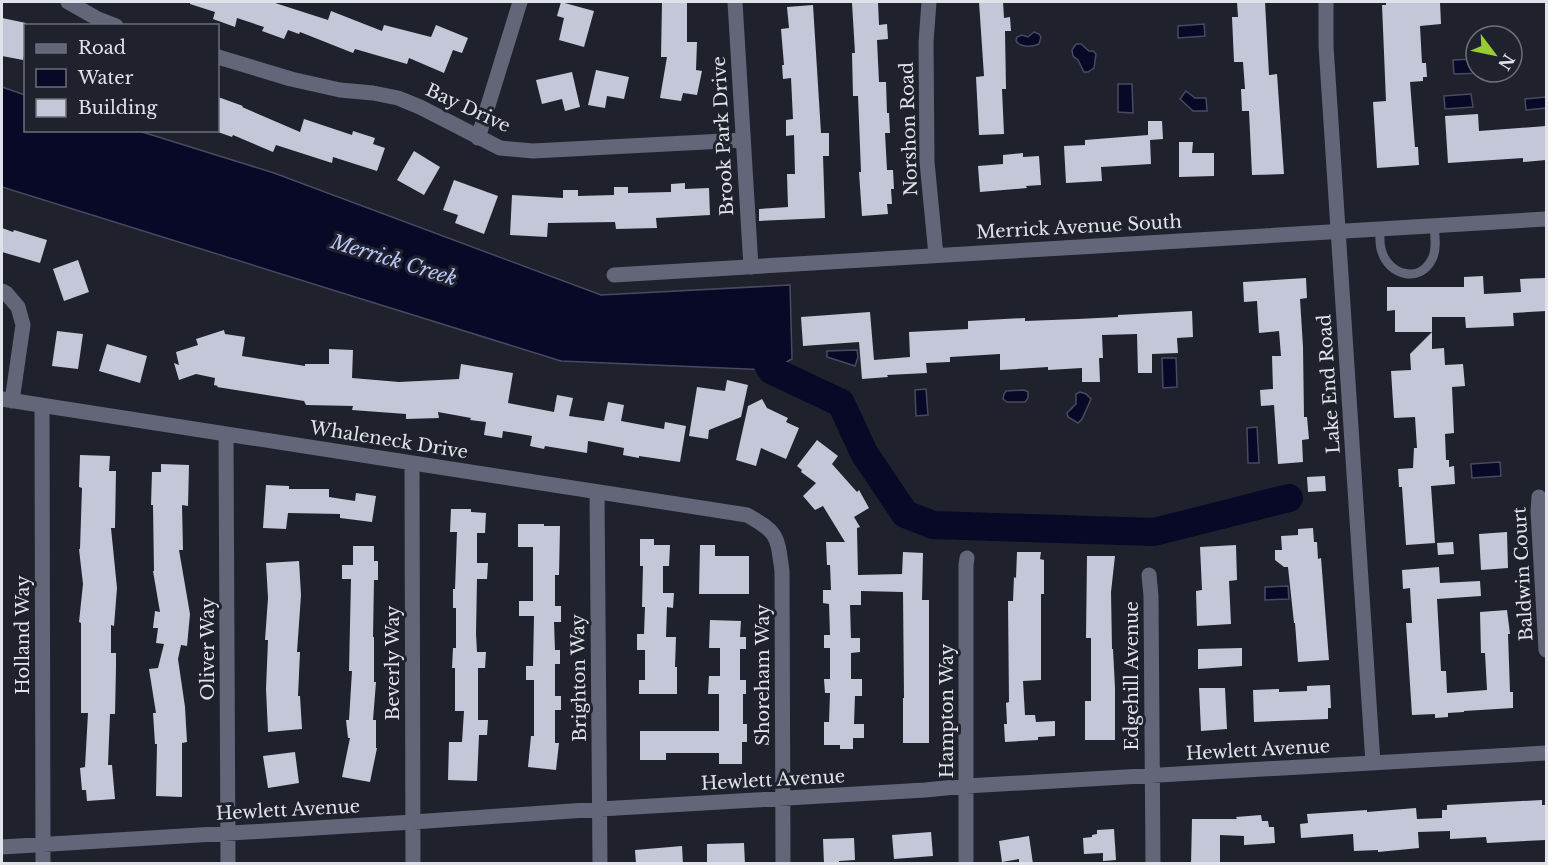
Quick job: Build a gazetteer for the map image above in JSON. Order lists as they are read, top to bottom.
{
  "streets": {
    "street": [
      "Bay Drive",
      "Norshon Road",
      "Brook Park Drive",
      "Merrick Avenue South",
      "Lake End Road",
      "Whaleneck Drive",
      "Baldwin Court",
      "Holland Way",
      "Oliver Way",
      "Beverly Way",
      "Shoreham Way",
      "Edgehill Avenue",
      "Brighton Way",
      "Hampton Way",
      "Hewlett Avenue"
    ]
  },
  "crossings": [
    ["Bay Drive", "Brook Park Drive"],
    ["Norshon Road", "Merrick Avenue South"],
    ["Brook Park Drive", "Merrick Avenue South"],
    ["Merrick Avenue South", "Lake End Road"],
    ["Lake End Road", "Hewlett Avenue"],
    ["Whaleneck Drive", "Holland Way"],
    ["Whaleneck Drive", "Oliver Way"],
    ["Whaleneck Drive", "Beverly Way"],
    ["Whaleneck Drive", "Shoreham Way"],
    ["Whaleneck Drive", "Brighton Way"],
    ["Holland Way", "Hewlett Avenue"],
    ["Oliver Way", "Hewlett Avenue"],
    ["Beverly Way", "Hewlett Avenue"],
    ["Shoreham Way", "Hewlett Avenue"],
    ["Edgehill Avenue", "Hewlett Avenue"],
    ["Brighton Way", "Hewlett Avenue"],
    ["Hampton Way", "Hewlett Avenue"]
  ],
  "water": ["Merrick Creek"],
  "legend": ["Road", "Water", "Building"],
  "north": "bottom right"
}
